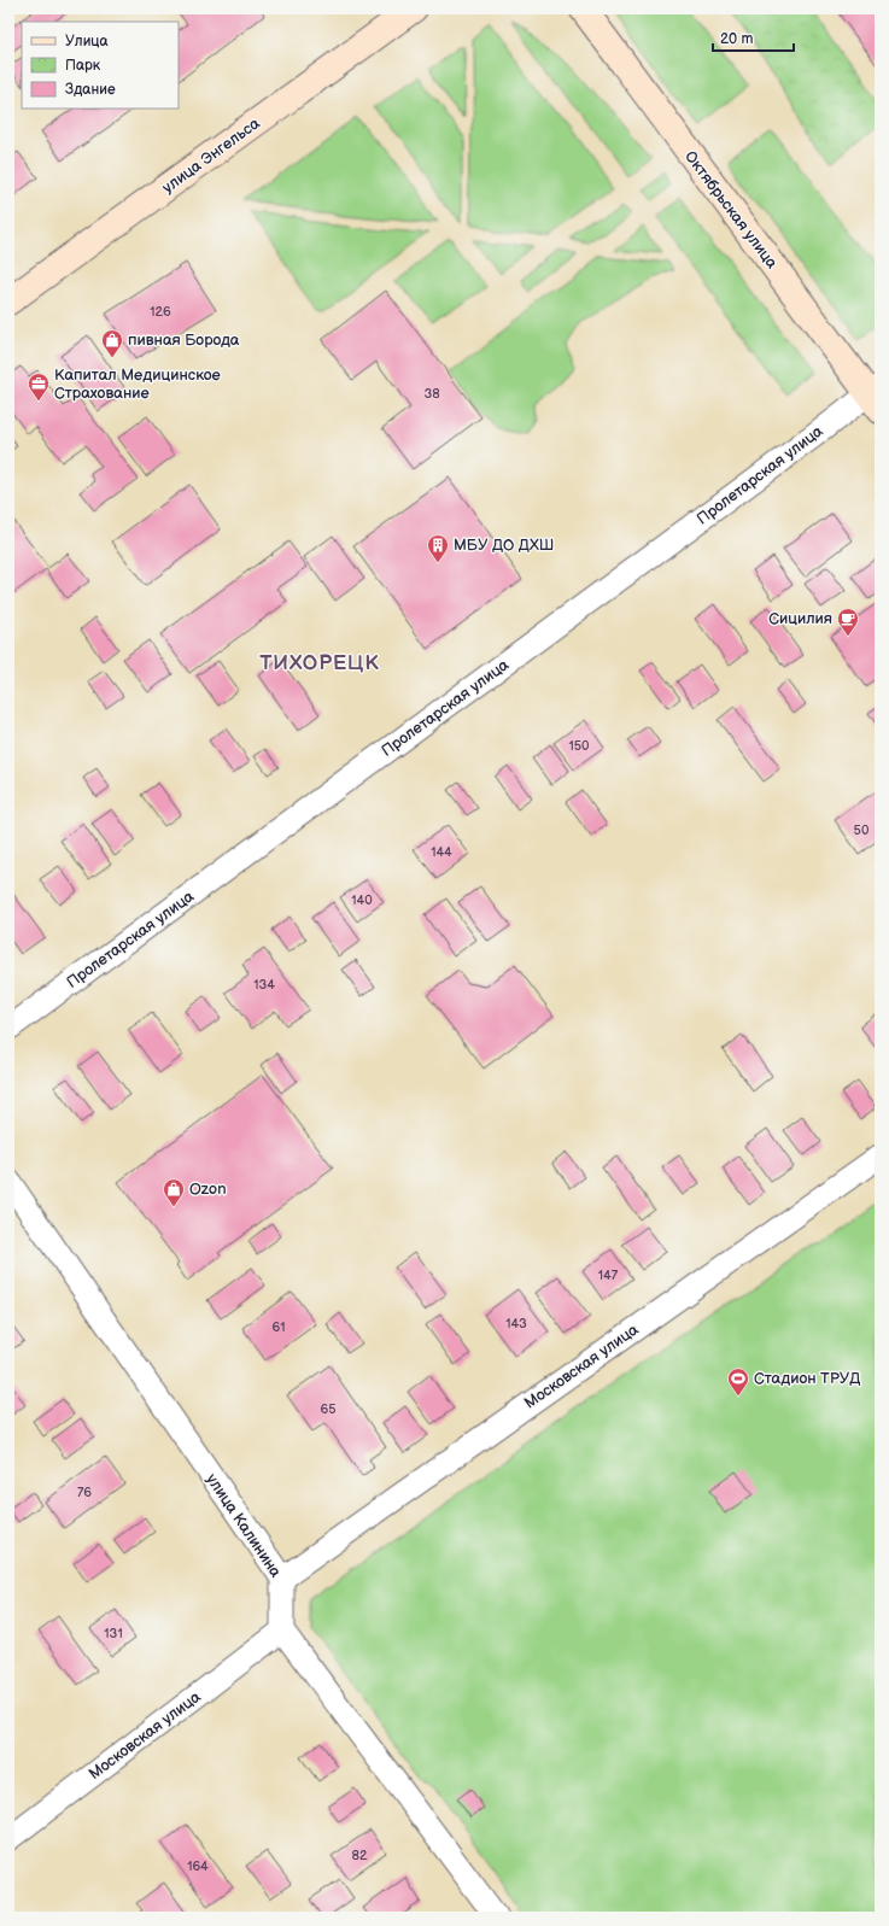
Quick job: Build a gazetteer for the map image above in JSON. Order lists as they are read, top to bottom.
{
  "streets": {
    "main road": ["улица Энгельса", "Октябрьская улица"],
    "street": ["Пролетарская улица", "Московская улица", "улица Калинина"]
  },
  "crossings": [
    ["Октябрьская улица", "Пролетарская улица"],
    ["Московская улица", "улица Калинина"]
  ],
  "districts": ["ТИХОРЕЦК"],
  "places": {
    "shop": ["пивная Борода", "Ozon"],
    "office": ["Капитал Медицинское Страхование"],
    "building": ["МБУ ДО ДХШ"],
    "cafe": ["Сицилия"],
    "sports": ["Стадион ТРУД"]
  },
  "house_numbers": [
    "126",
    "38",
    "150",
    "50",
    "144",
    "140",
    "134",
    "147",
    "143",
    "61",
    "65",
    "76",
    "131",
    "82",
    "164"
  ],
  "legend": ["Улица", "Парк", "Здание"],
  "scale_bar": "20 m"
}
